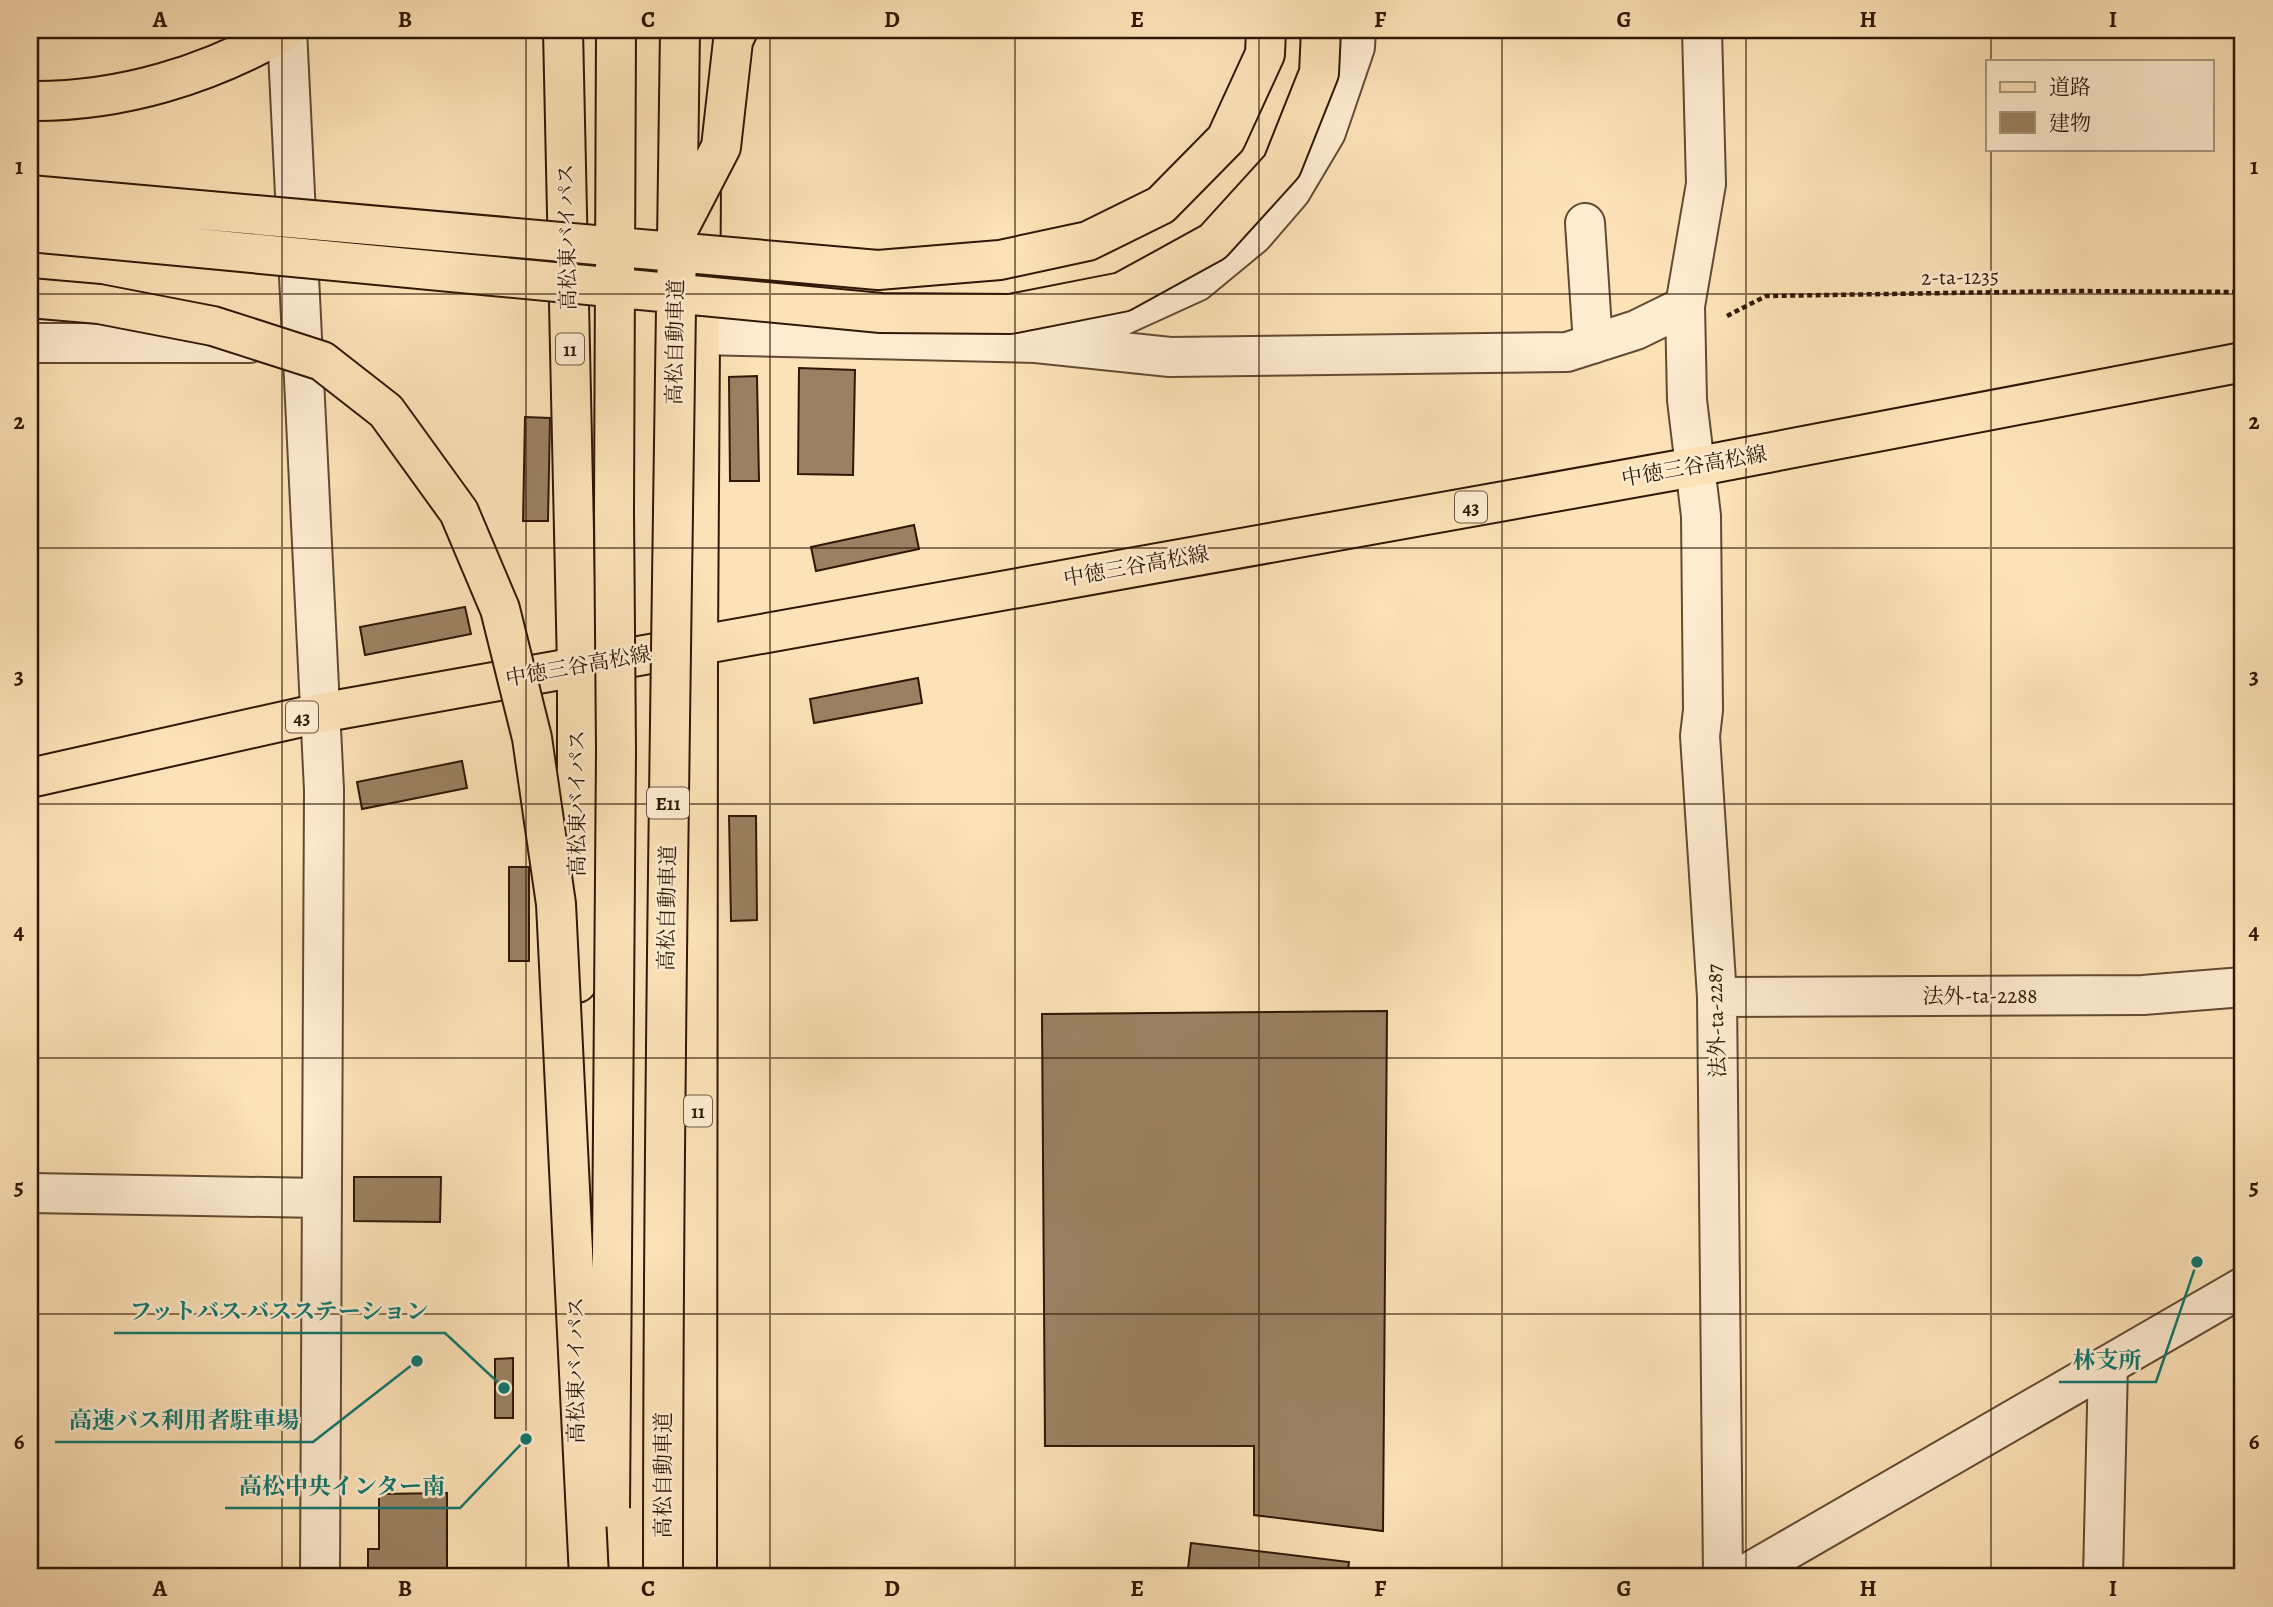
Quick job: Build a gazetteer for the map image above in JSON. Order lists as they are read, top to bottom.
{
  "streets": {
    "main road": [
      "高松東バイパス",
      "高松自動車道",
      "11",
      "中徳三谷高松線",
      "43",
      "E11"
    ],
    "street": ["法外-ta-2288", "法外-ta-2287"],
    "path": ["2-ta-1235"]
  },
  "crossings": [
    ["高松東バイパス", "中徳三谷高松線"],
    ["2-ta-1235", "法外-ta-2287"],
    ["11", "中徳三谷高松線"],
    ["中徳三谷高松線", "法外-ta-2287"],
    ["法外-ta-2288", "法外-ta-2287"]
  ],
  "places": [
    "林支所",
    "高速バス利用者駐車場",
    "フットバス バスステーション",
    "高松中央インター南"
  ],
  "legend": ["道路", "建物"],
  "grid": {
    "columns": [
      "A",
      "B",
      "C",
      "D",
      "E",
      "F",
      "G",
      "H",
      "I"
    ],
    "rows": [
      "1",
      "2",
      "3",
      "4",
      "5",
      "6"
    ]
  }
}
